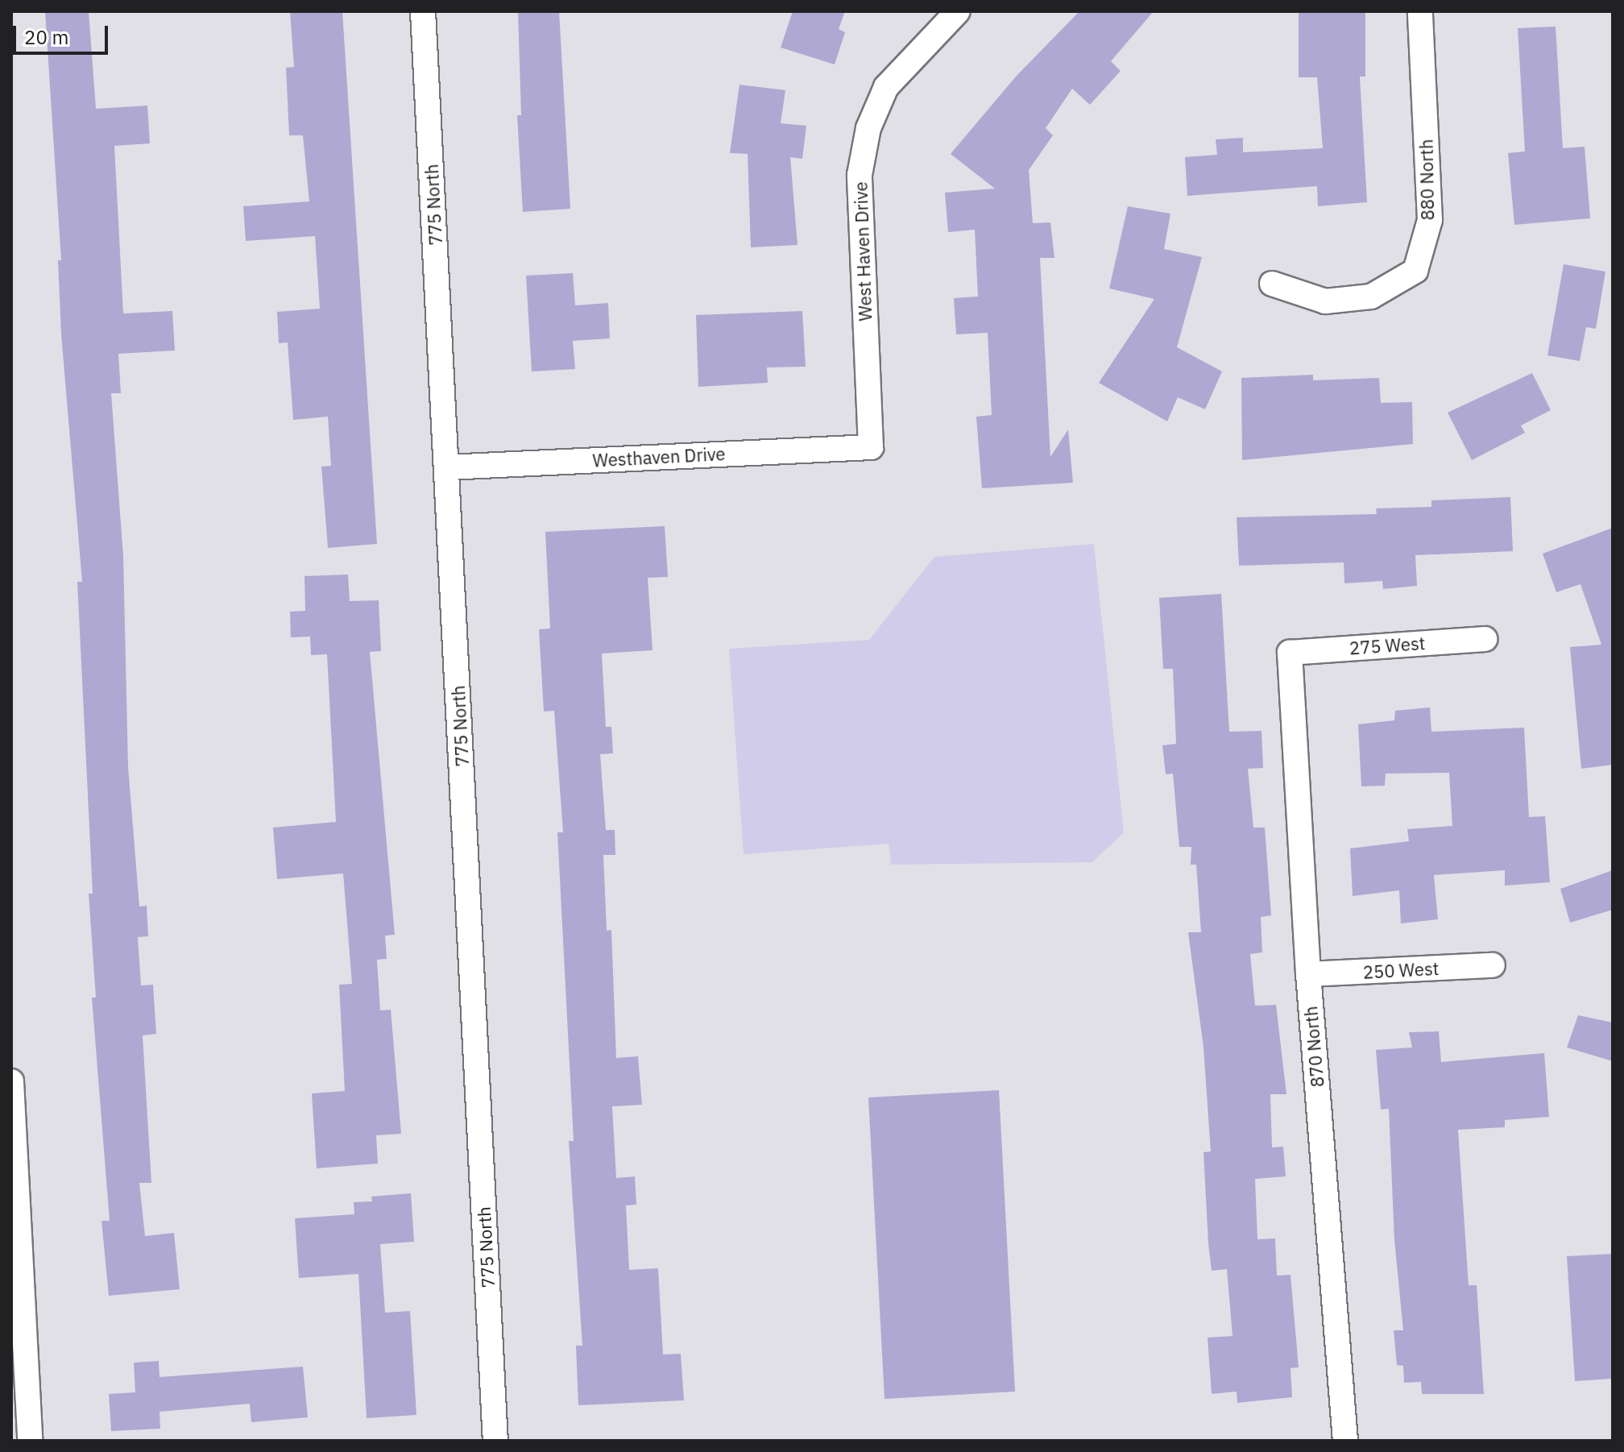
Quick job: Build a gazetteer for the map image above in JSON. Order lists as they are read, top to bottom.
{
  "streets": {
    "street": [
      "880 North",
      "775 North",
      "West Haven Drive",
      "Westhaven Drive",
      "275 West",
      "250 West",
      "870 North"
    ]
  },
  "crossings": [
    ["775 North", "Westhaven Drive"],
    ["West Haven Drive", "Westhaven Drive"],
    ["275 West", "870 North"],
    ["250 West", "870 North"]
  ],
  "scale_bar": "20 m"
}
